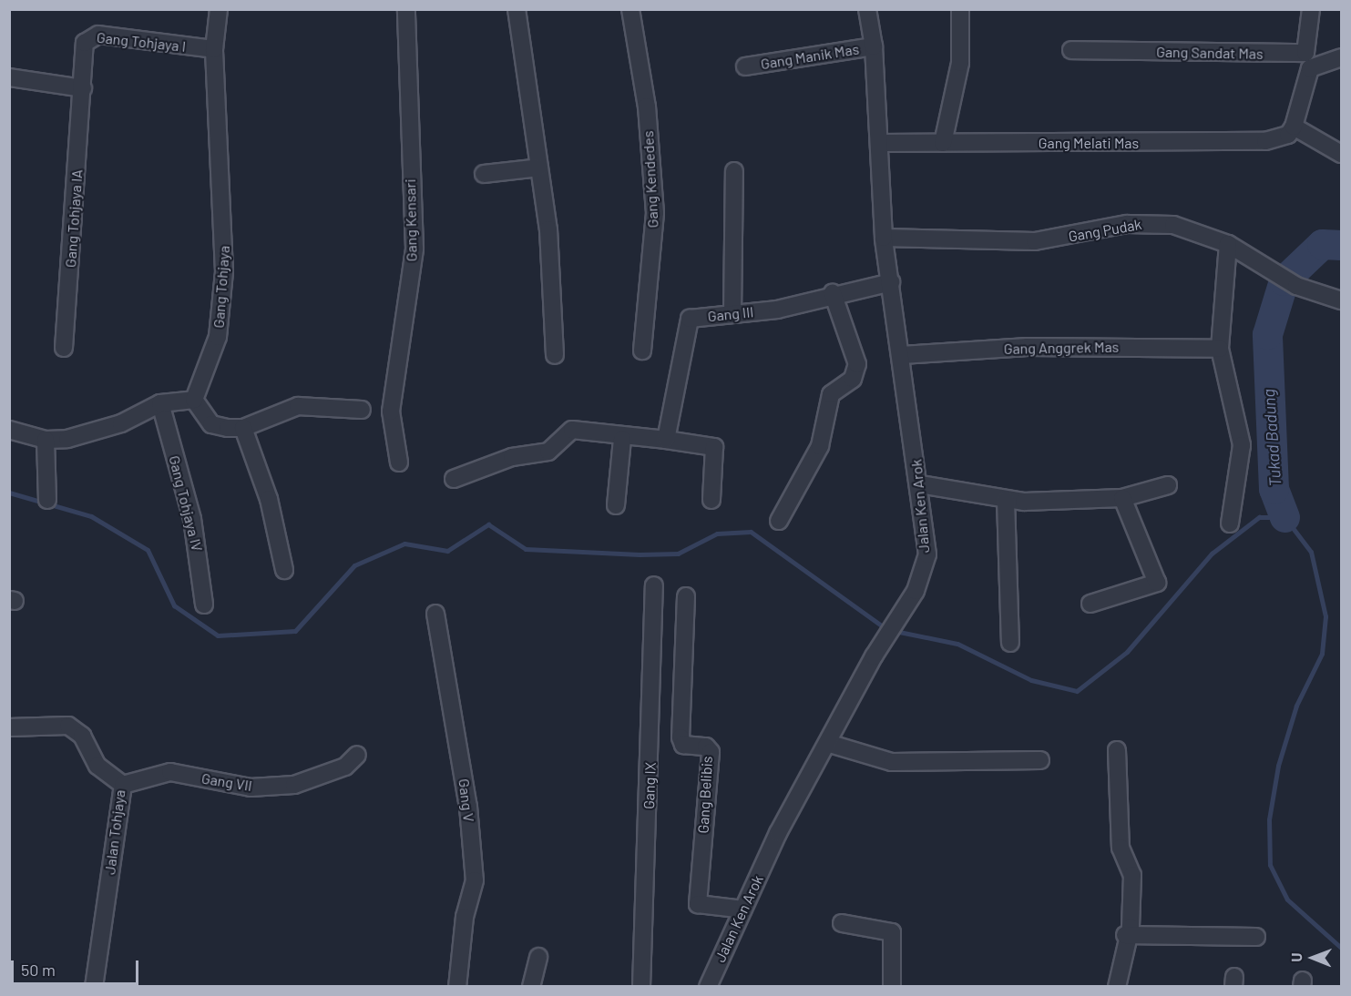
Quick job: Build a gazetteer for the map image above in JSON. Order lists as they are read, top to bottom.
{
  "streets": {
    "street": [
      "Gang Tohjaya I",
      "Gang Sandat Mas",
      "Gang Manik Mas",
      "Gang Melati Mas",
      "Gang Kendedes",
      "Gang Tohjaya IA",
      "Gang Kensari",
      "Gang Pudak",
      "Gang Tohjaya",
      "Gang III",
      "Gang Anggrek Mas",
      "Gang Tohjaya IV",
      "Jalan Ken Arok",
      "Gang VII",
      "Gang IX",
      "Gang Belibis",
      "Gang V",
      "Jalan Tohjaya"
    ]
  },
  "crossings": [
    ["Gang Tohjaya I", "Gang Tohjaya IA"],
    ["Gang Tohjaya I", "Gang Tohjaya"],
    ["Gang Manik Mas", "Jalan Ken Arok"],
    ["Gang Melati Mas", "Jalan Ken Arok"],
    ["Gang Pudak", "Jalan Ken Arok"],
    ["Gang III", "Jalan Ken Arok"],
    ["Gang Anggrek Mas", "Jalan Ken Arok"],
    ["Jalan Ken Arok", "Gang Belibis"],
    ["Gang VII", "Jalan Tohjaya"]
  ],
  "water": ["Tukad Badung"],
  "scale_bar": "50 m",
  "north": "left"
}
